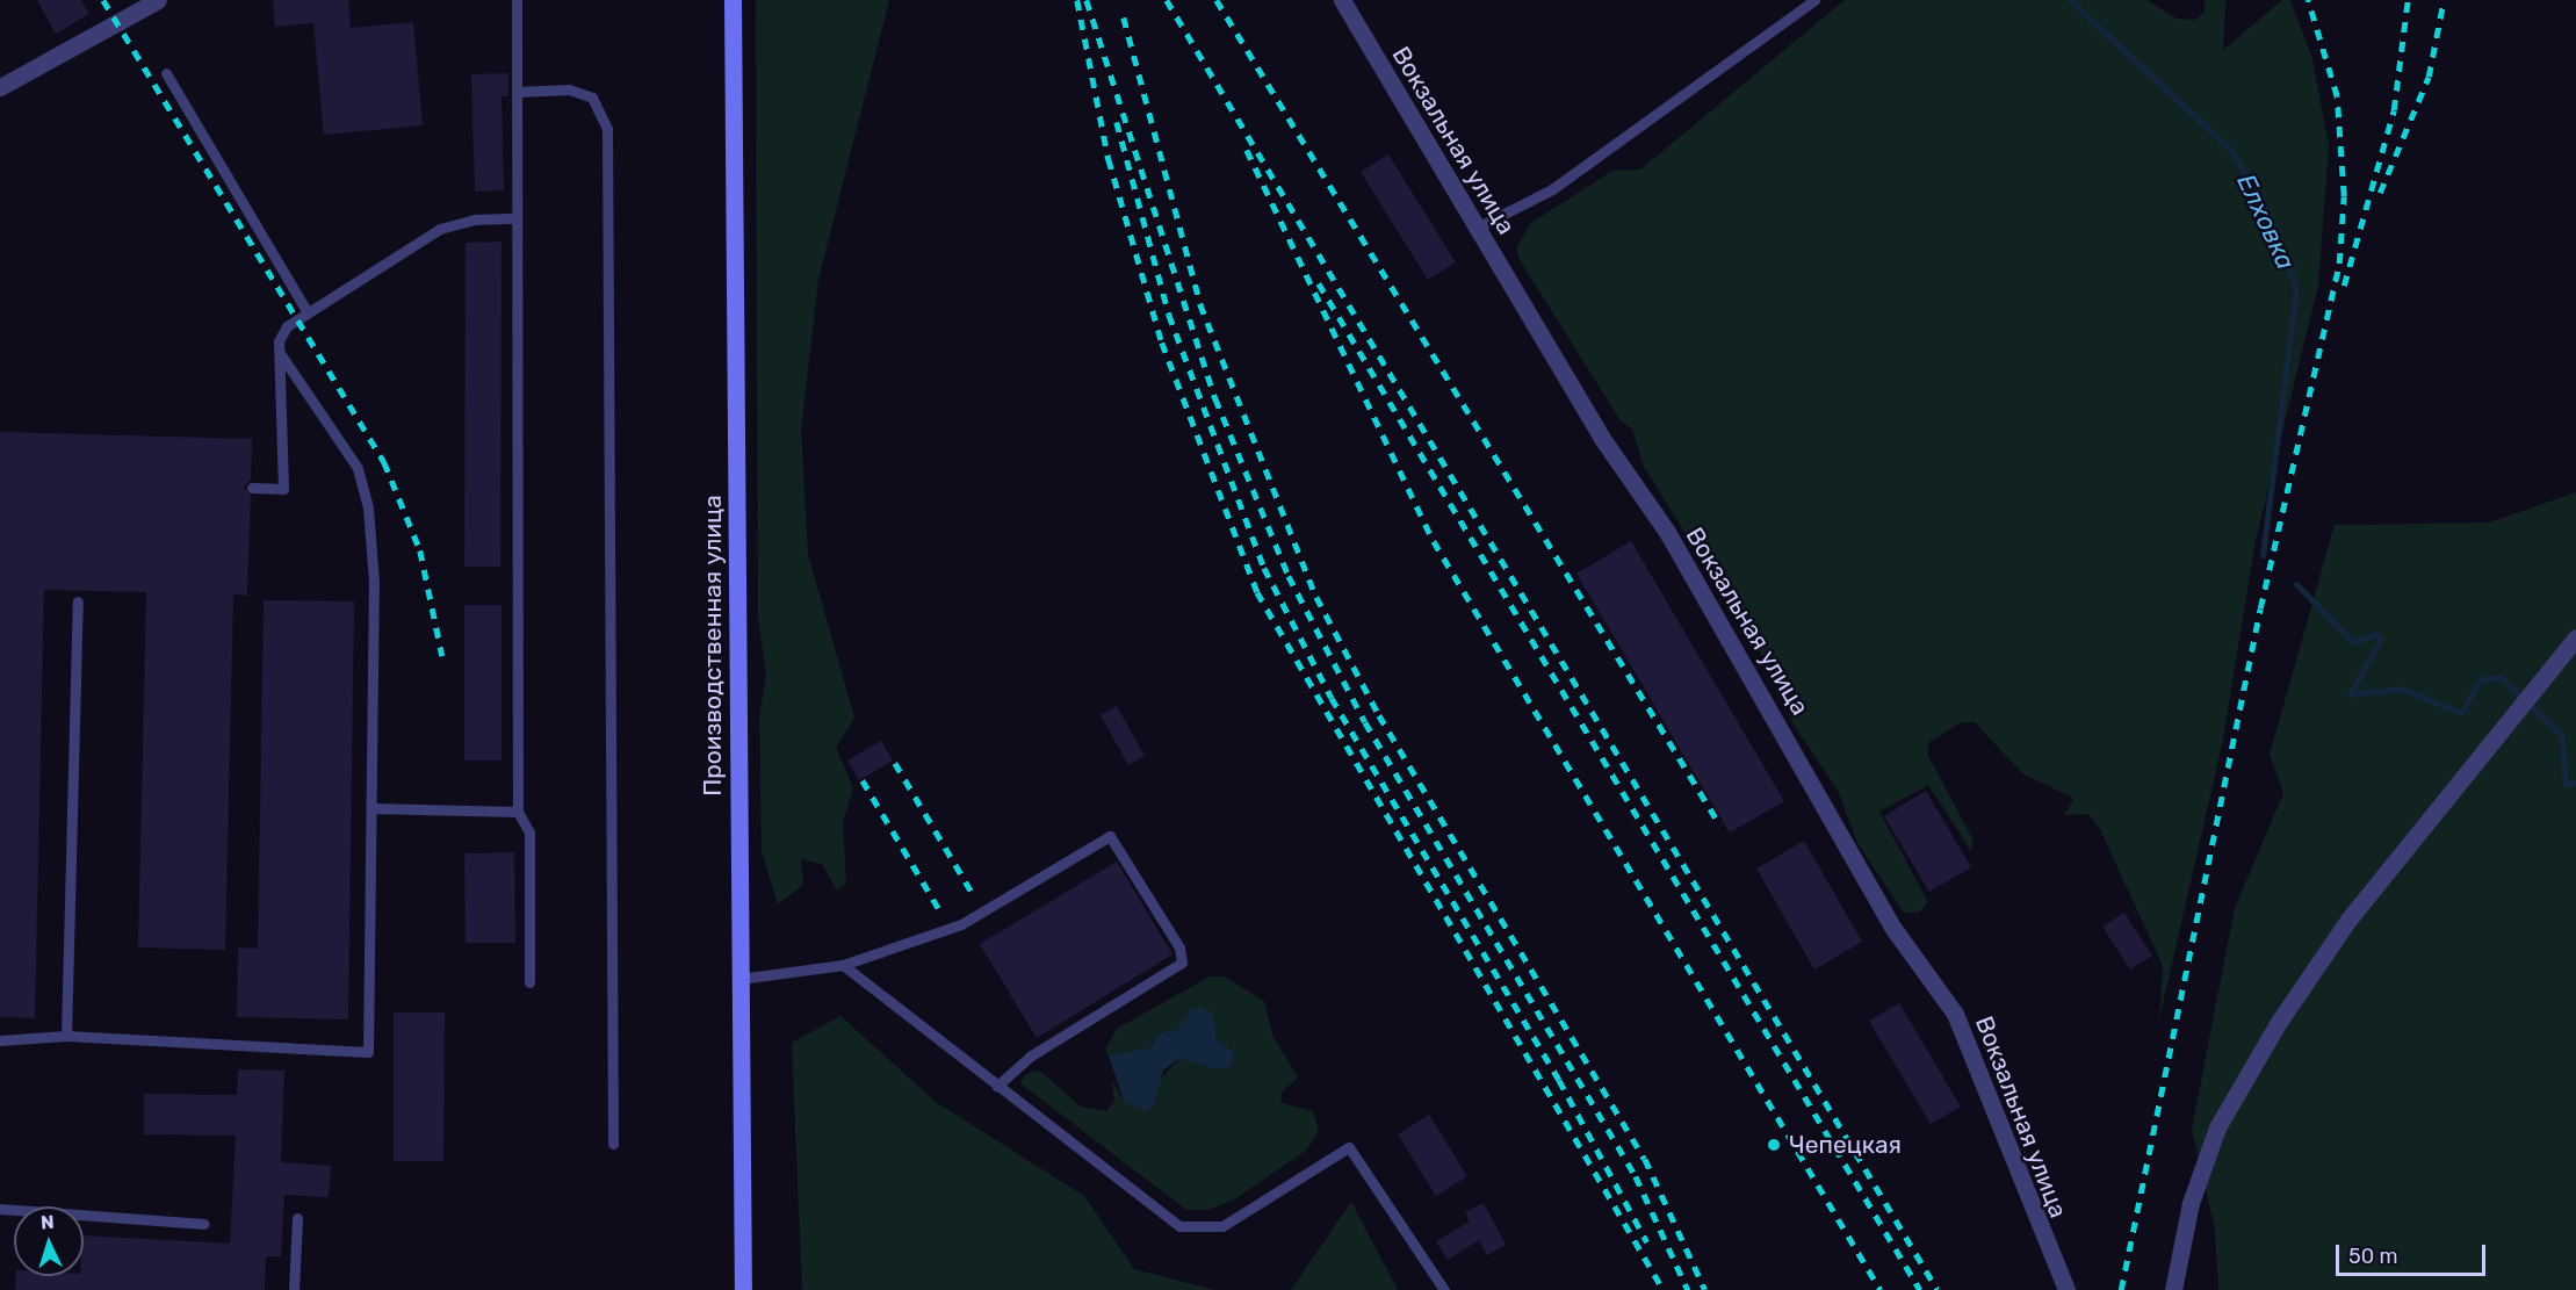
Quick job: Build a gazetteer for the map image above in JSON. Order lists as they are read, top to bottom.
{
  "streets": {
    "main road": ["Производственная улица"],
    "street": ["Вокзальная улица"]
  },
  "water": ["Елховка"],
  "places": ["Чепецкая"],
  "scale_bar": "50 m",
  "north": "top"
}
